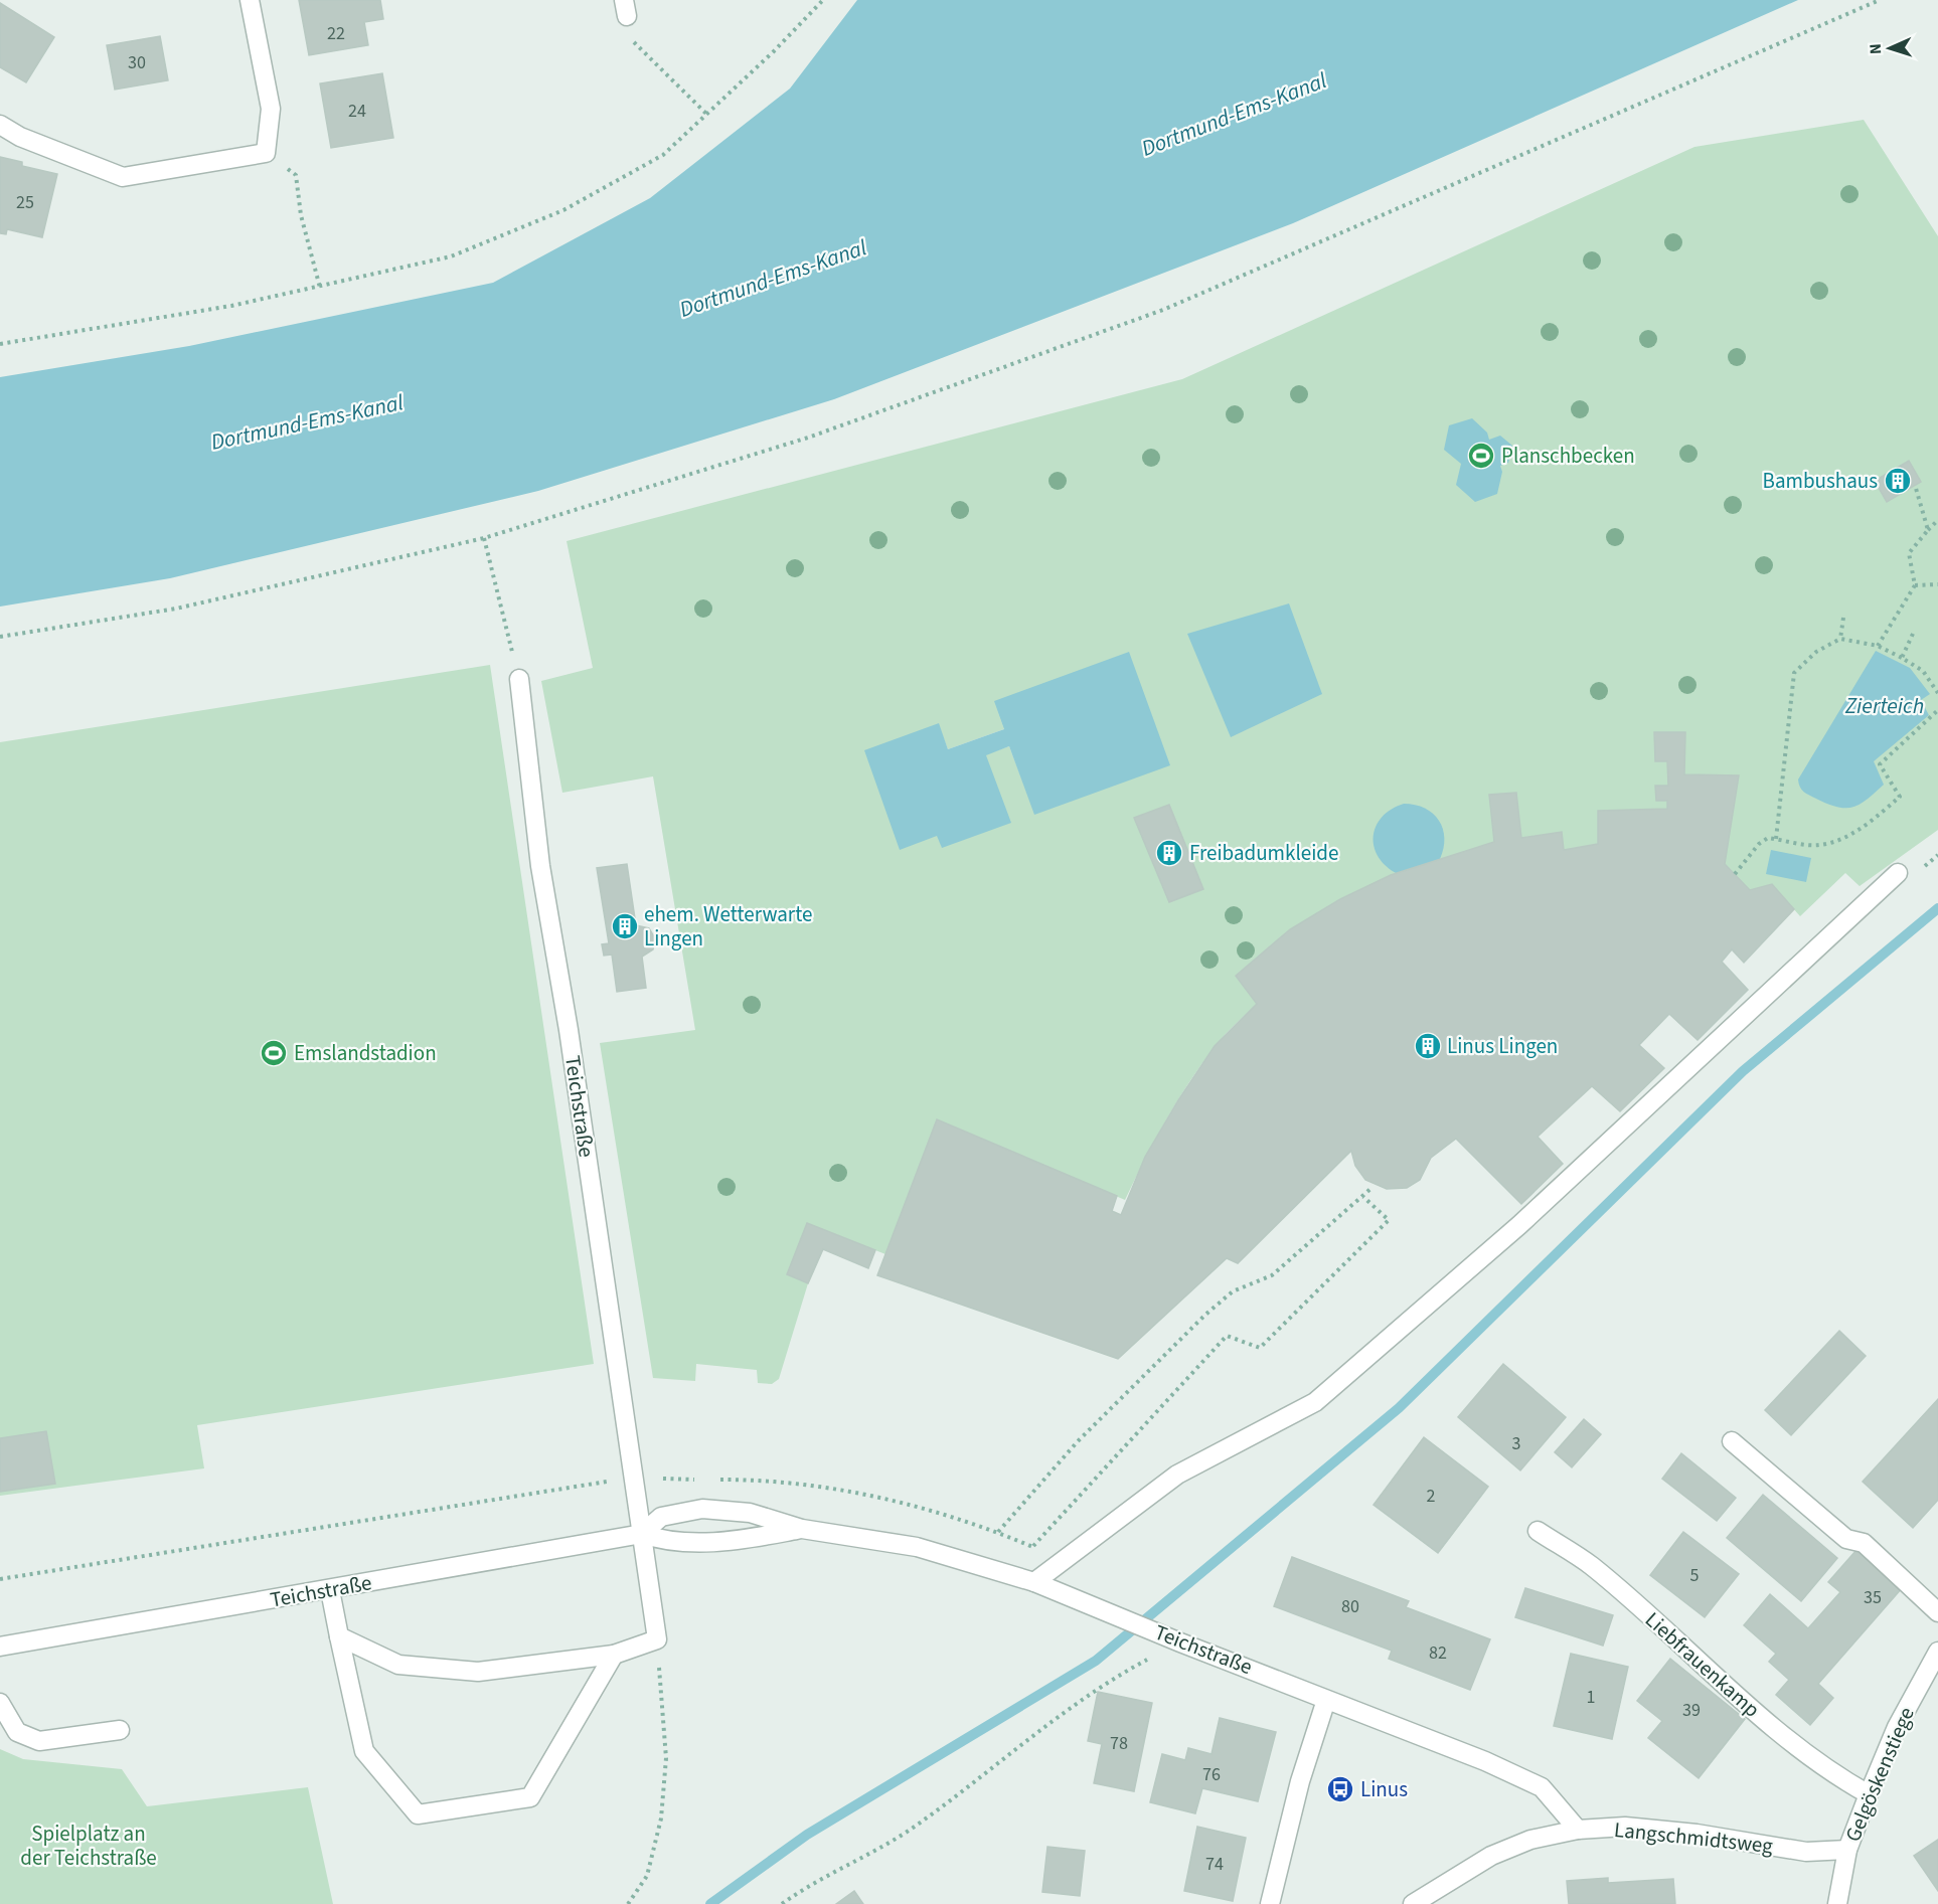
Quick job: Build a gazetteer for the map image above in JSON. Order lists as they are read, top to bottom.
{
  "streets": {
    "street": [
      "Teichstraße",
      "Liebfrauenkamp",
      "Gelgöskenstiege",
      "Langschmidtsweg"
    ]
  },
  "crossings": [
    ["Teichstraße", "Langschmidtsweg"],
    ["Liebfrauenkamp", "Gelgöskenstiege"],
    ["Gelgöskenstiege", "Langschmidtsweg"]
  ],
  "water": ["Dortmund-Ems-Kanal", "Zierteich"],
  "parks": ["Spielplatz an der Teichstraße"],
  "places": {
    "sports": ["Planschbecken", "Emslandstadion"],
    "building": [
      "Bambushaus",
      "Freibadumkleide",
      "ehem. Wetterwarte Lingen",
      "Linus Lingen"
    ],
    "bus stop": ["Linus"]
  },
  "house_numbers": [
    "22",
    "30",
    "24",
    "25",
    "3",
    "2",
    "5",
    "35",
    "80",
    "82",
    "1",
    "39",
    "78",
    "76",
    "74"
  ],
  "north": "left"
}
